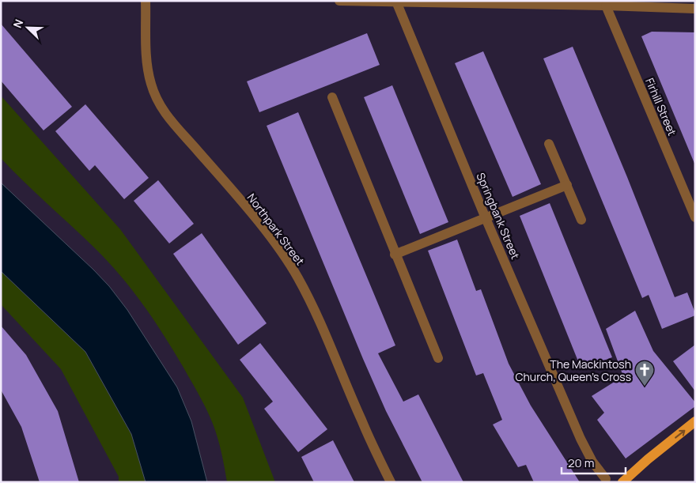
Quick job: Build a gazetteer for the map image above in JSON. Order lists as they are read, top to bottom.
{
  "streets": {
    "street": ["Firhill Street", "Springbank Street", "Northpark Street"]
  },
  "places": {
    "church": ["The Mackintosh Church, Queen's Cross"]
  },
  "scale_bar": "20 m",
  "north": "top left"
}
